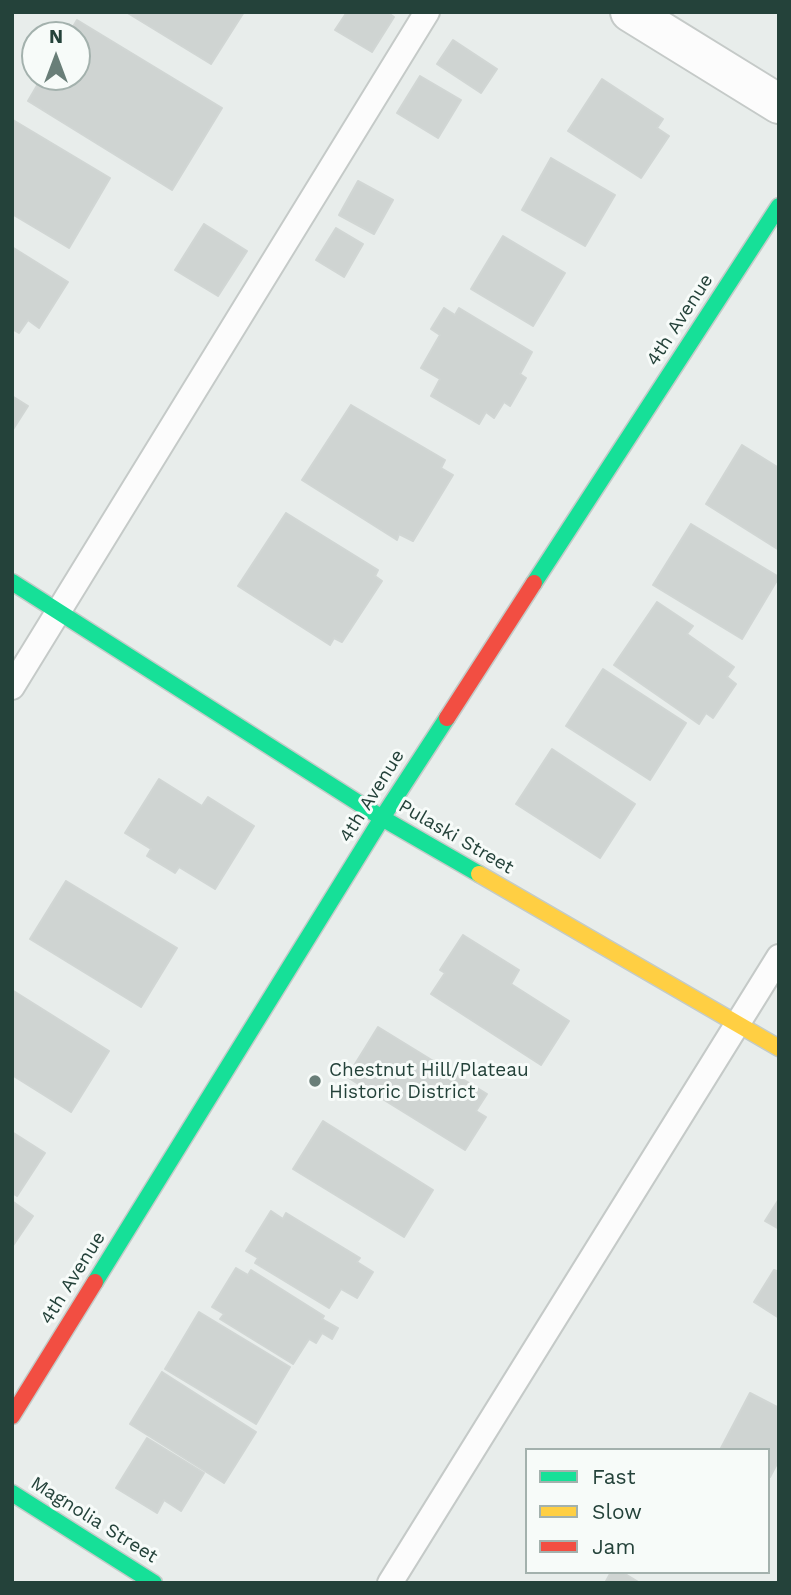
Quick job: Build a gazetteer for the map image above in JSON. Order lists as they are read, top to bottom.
{
  "streets": {
    "main road": ["4th Avenue", "Pulaski Street", "Magnolia Street"]
  },
  "crossings": [
    ["4th Avenue", "Pulaski Street"]
  ],
  "places": ["Chestnut Hill/Plateau Historic District"],
  "legend": ["Fast", "Slow", "Jam"],
  "north": "top"
}
